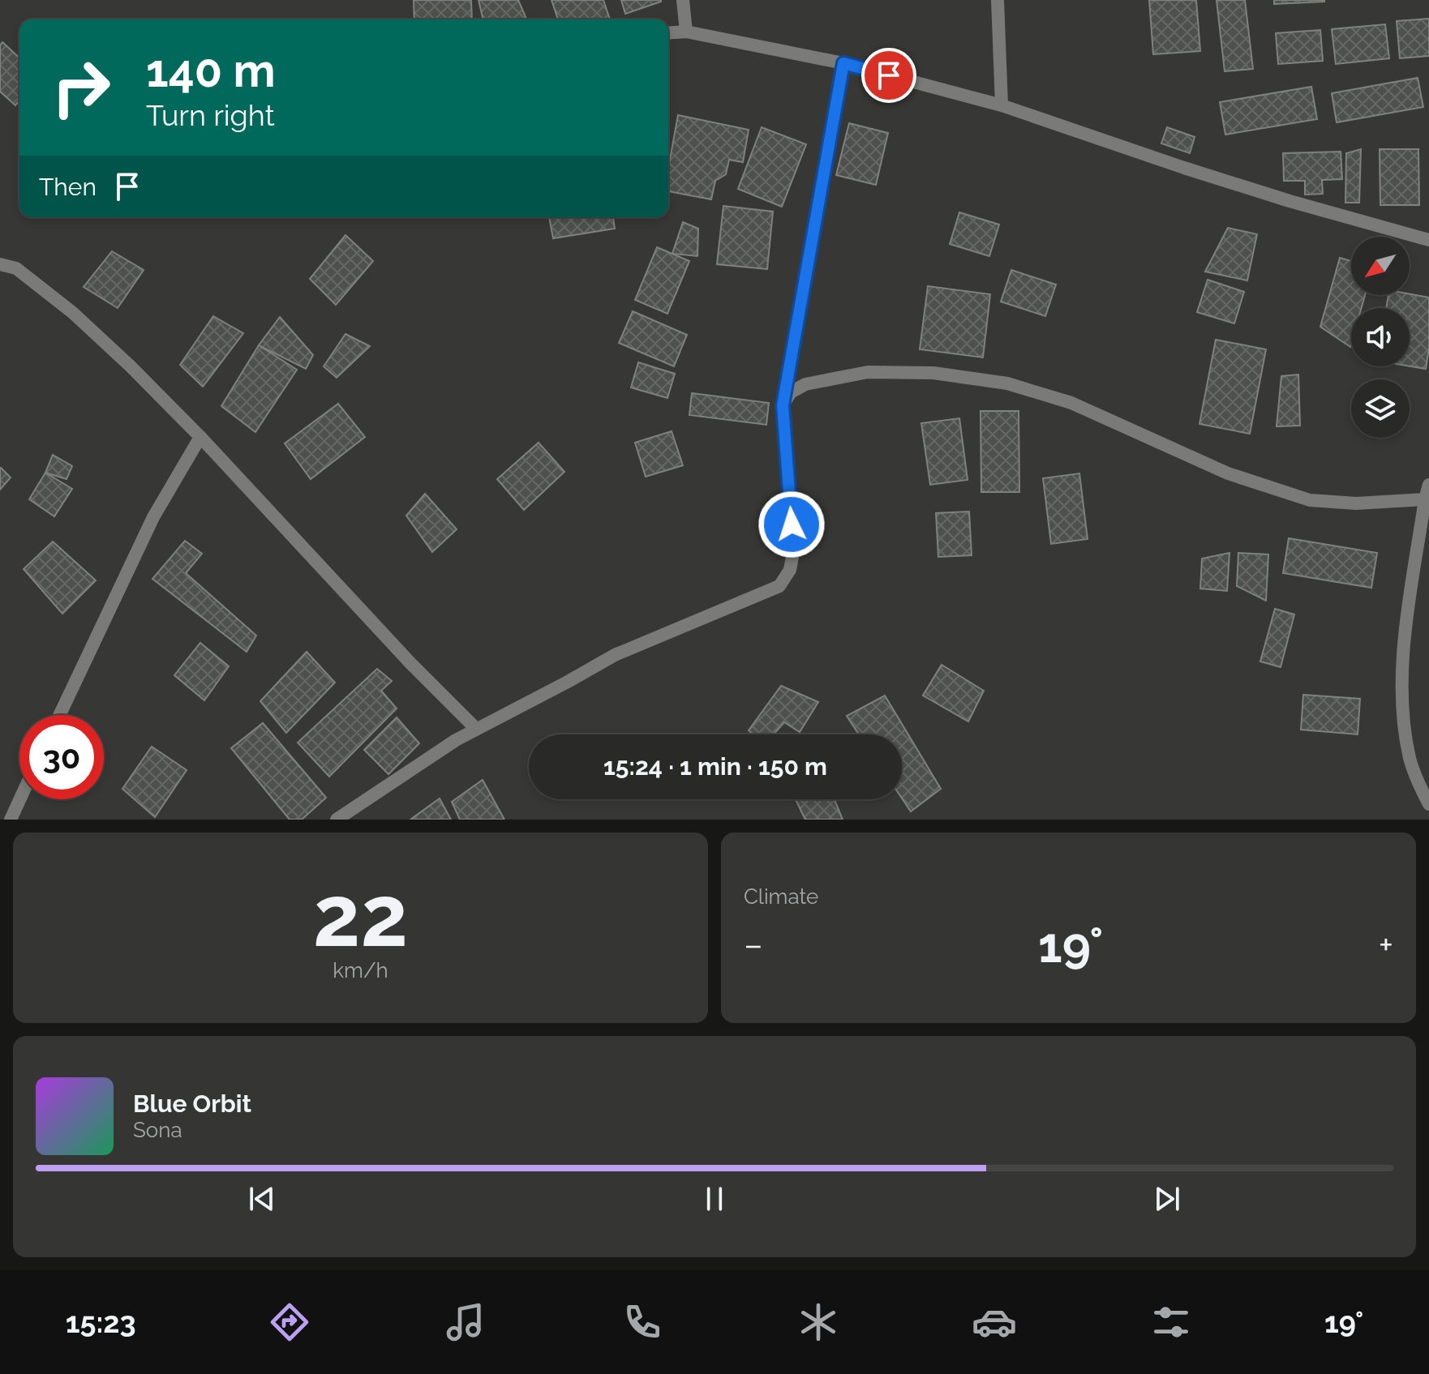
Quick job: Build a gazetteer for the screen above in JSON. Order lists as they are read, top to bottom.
{
  "north": "bottom left",
  "page": {
    "turn": ["140 m", "Turn right"],
    "then": "Then",
    "limit": "30",
    "trip": "15:24 · 1 min · 150 m",
    "tile": [
      ["22", "km/h"],
      "Climate"
    ],
    "heat": ["−", "19°", "+"],
    "song": ["Blue Orbit", "Sona"],
    "tabs": ["15:23", "19°"]
  }
}
